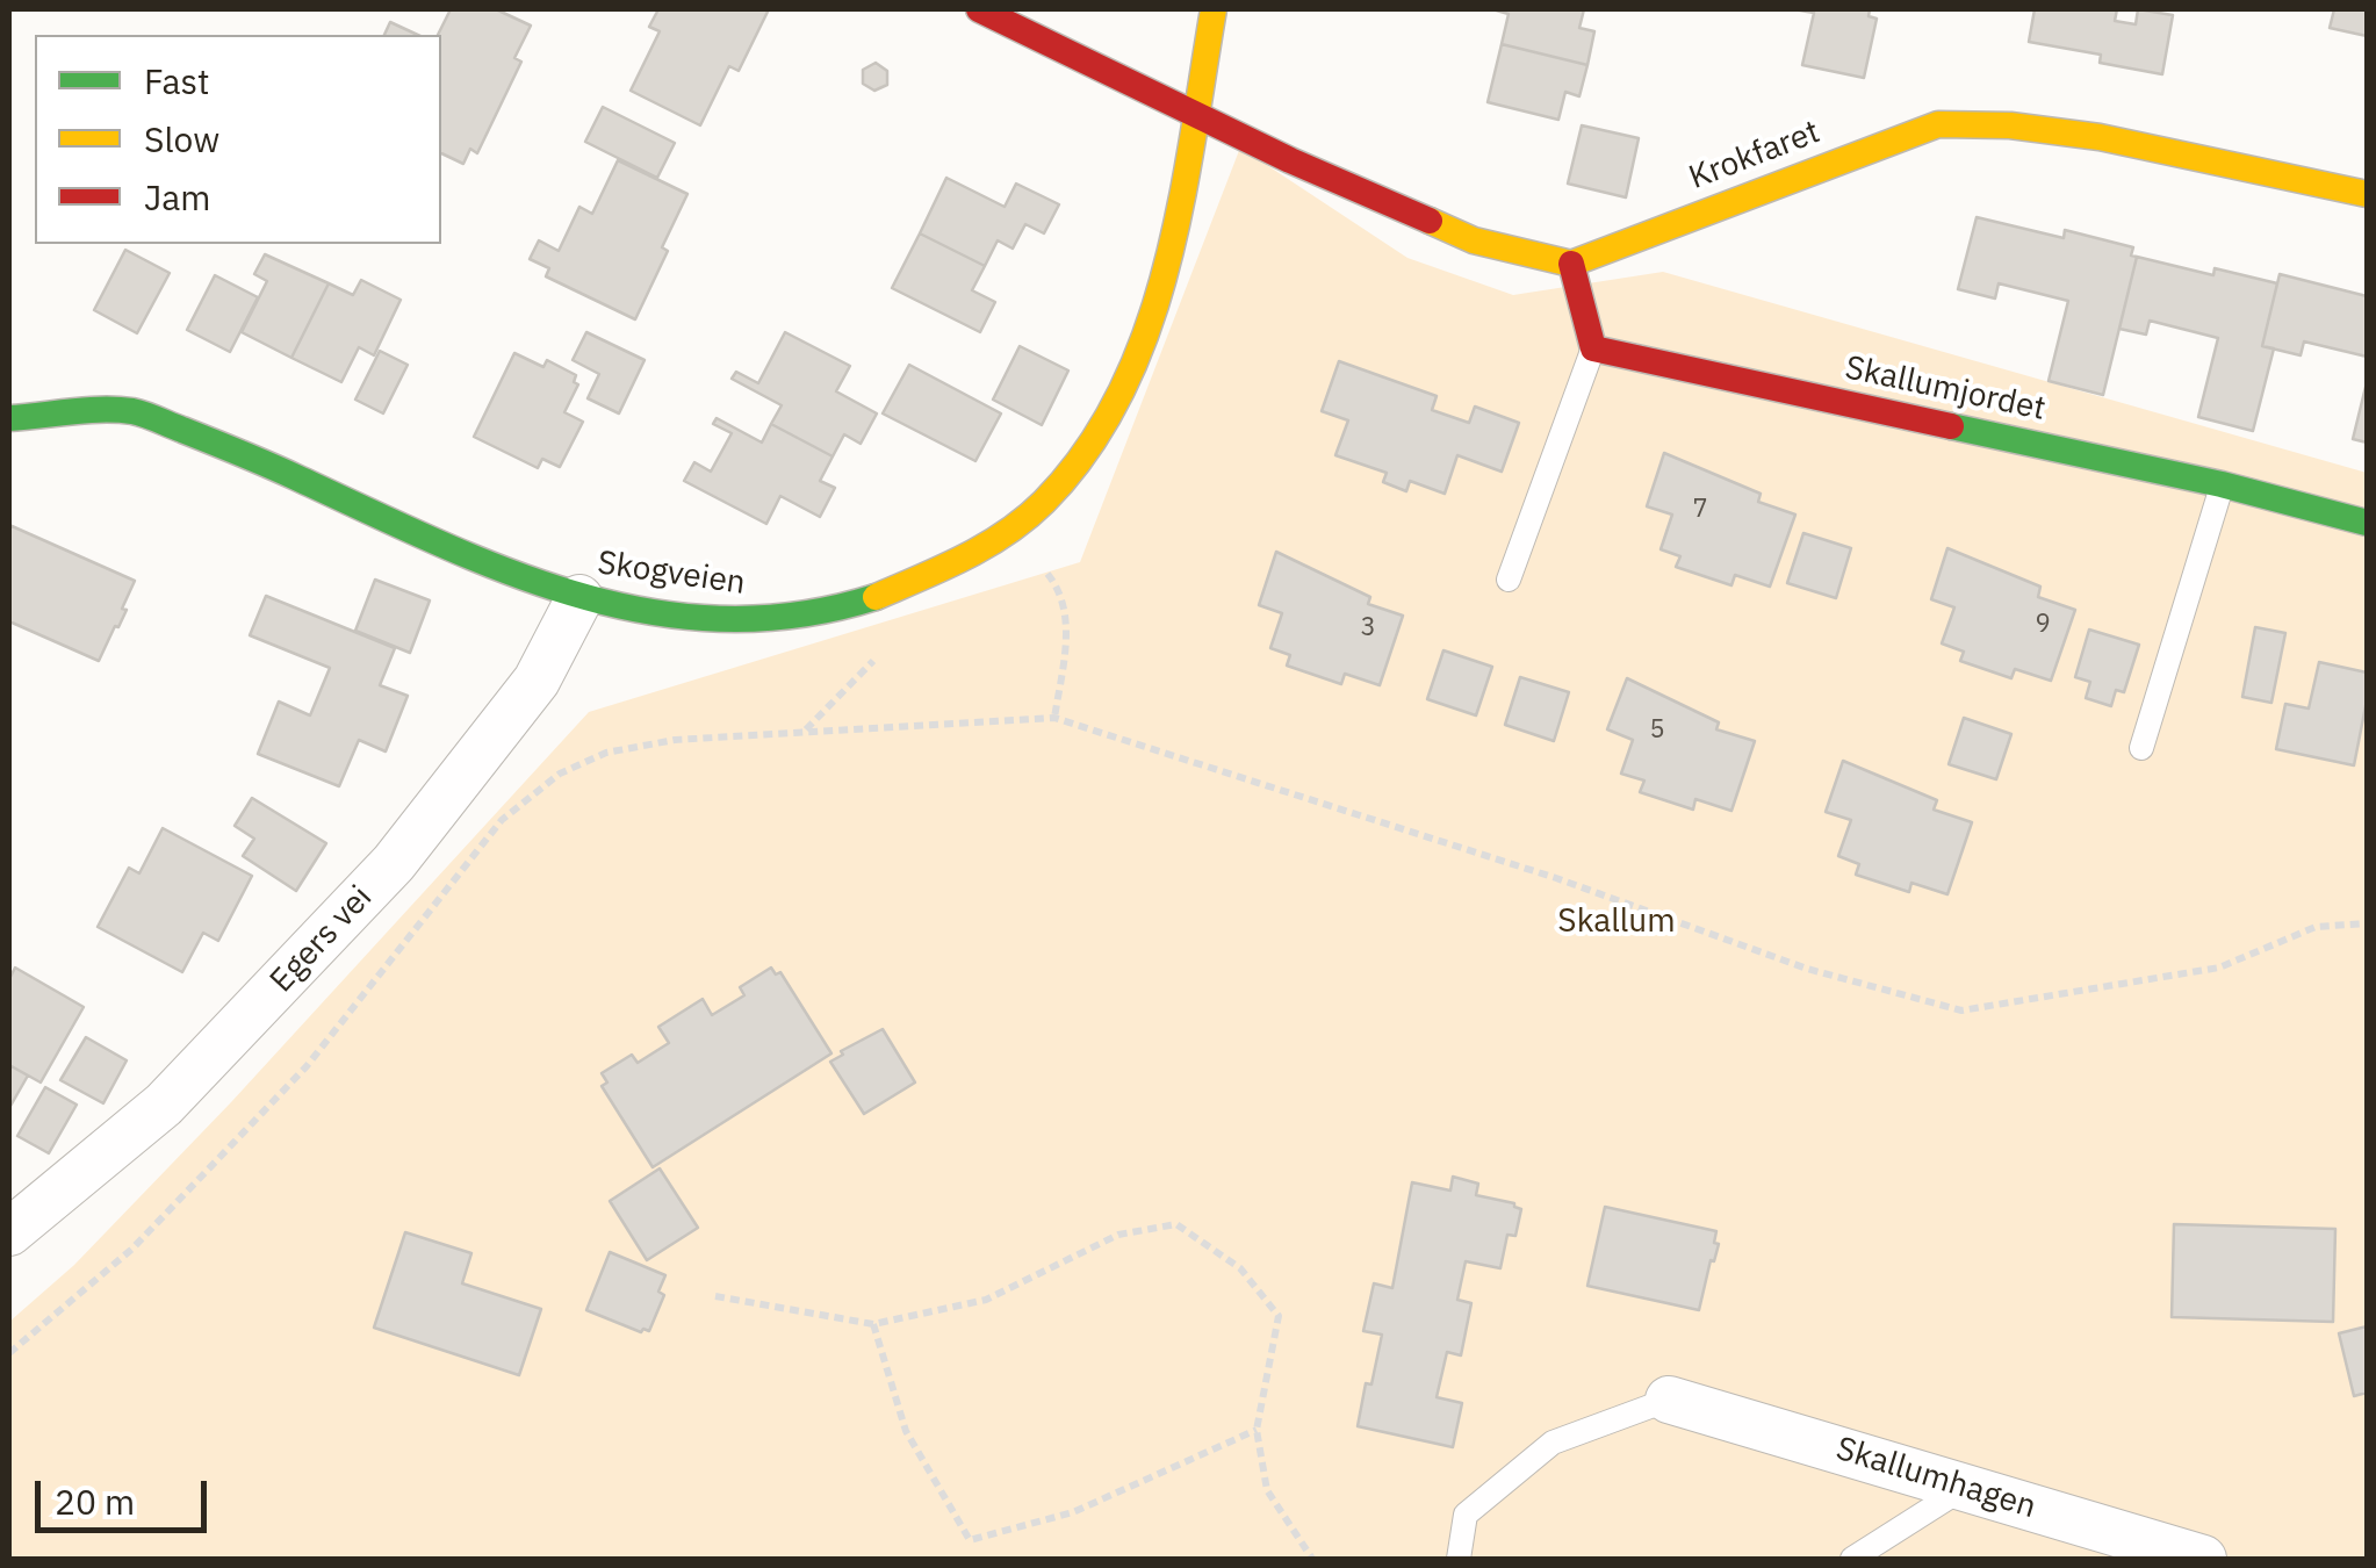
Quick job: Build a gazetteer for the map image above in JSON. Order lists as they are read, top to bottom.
{
  "streets": {
    "street": [
      "Krokfaret",
      "Skallumjordet",
      "Skogveien",
      "Egers vei",
      "Skallumhagen"
    ]
  },
  "crossings": [
    ["Skogveien", "Egers vei"]
  ],
  "parks": ["Skallum"],
  "house_numbers": [
    "7",
    "9",
    "3",
    "5"
  ],
  "legend": ["Fast", "Slow", "Jam"],
  "scale_bar": "20 m"
}
